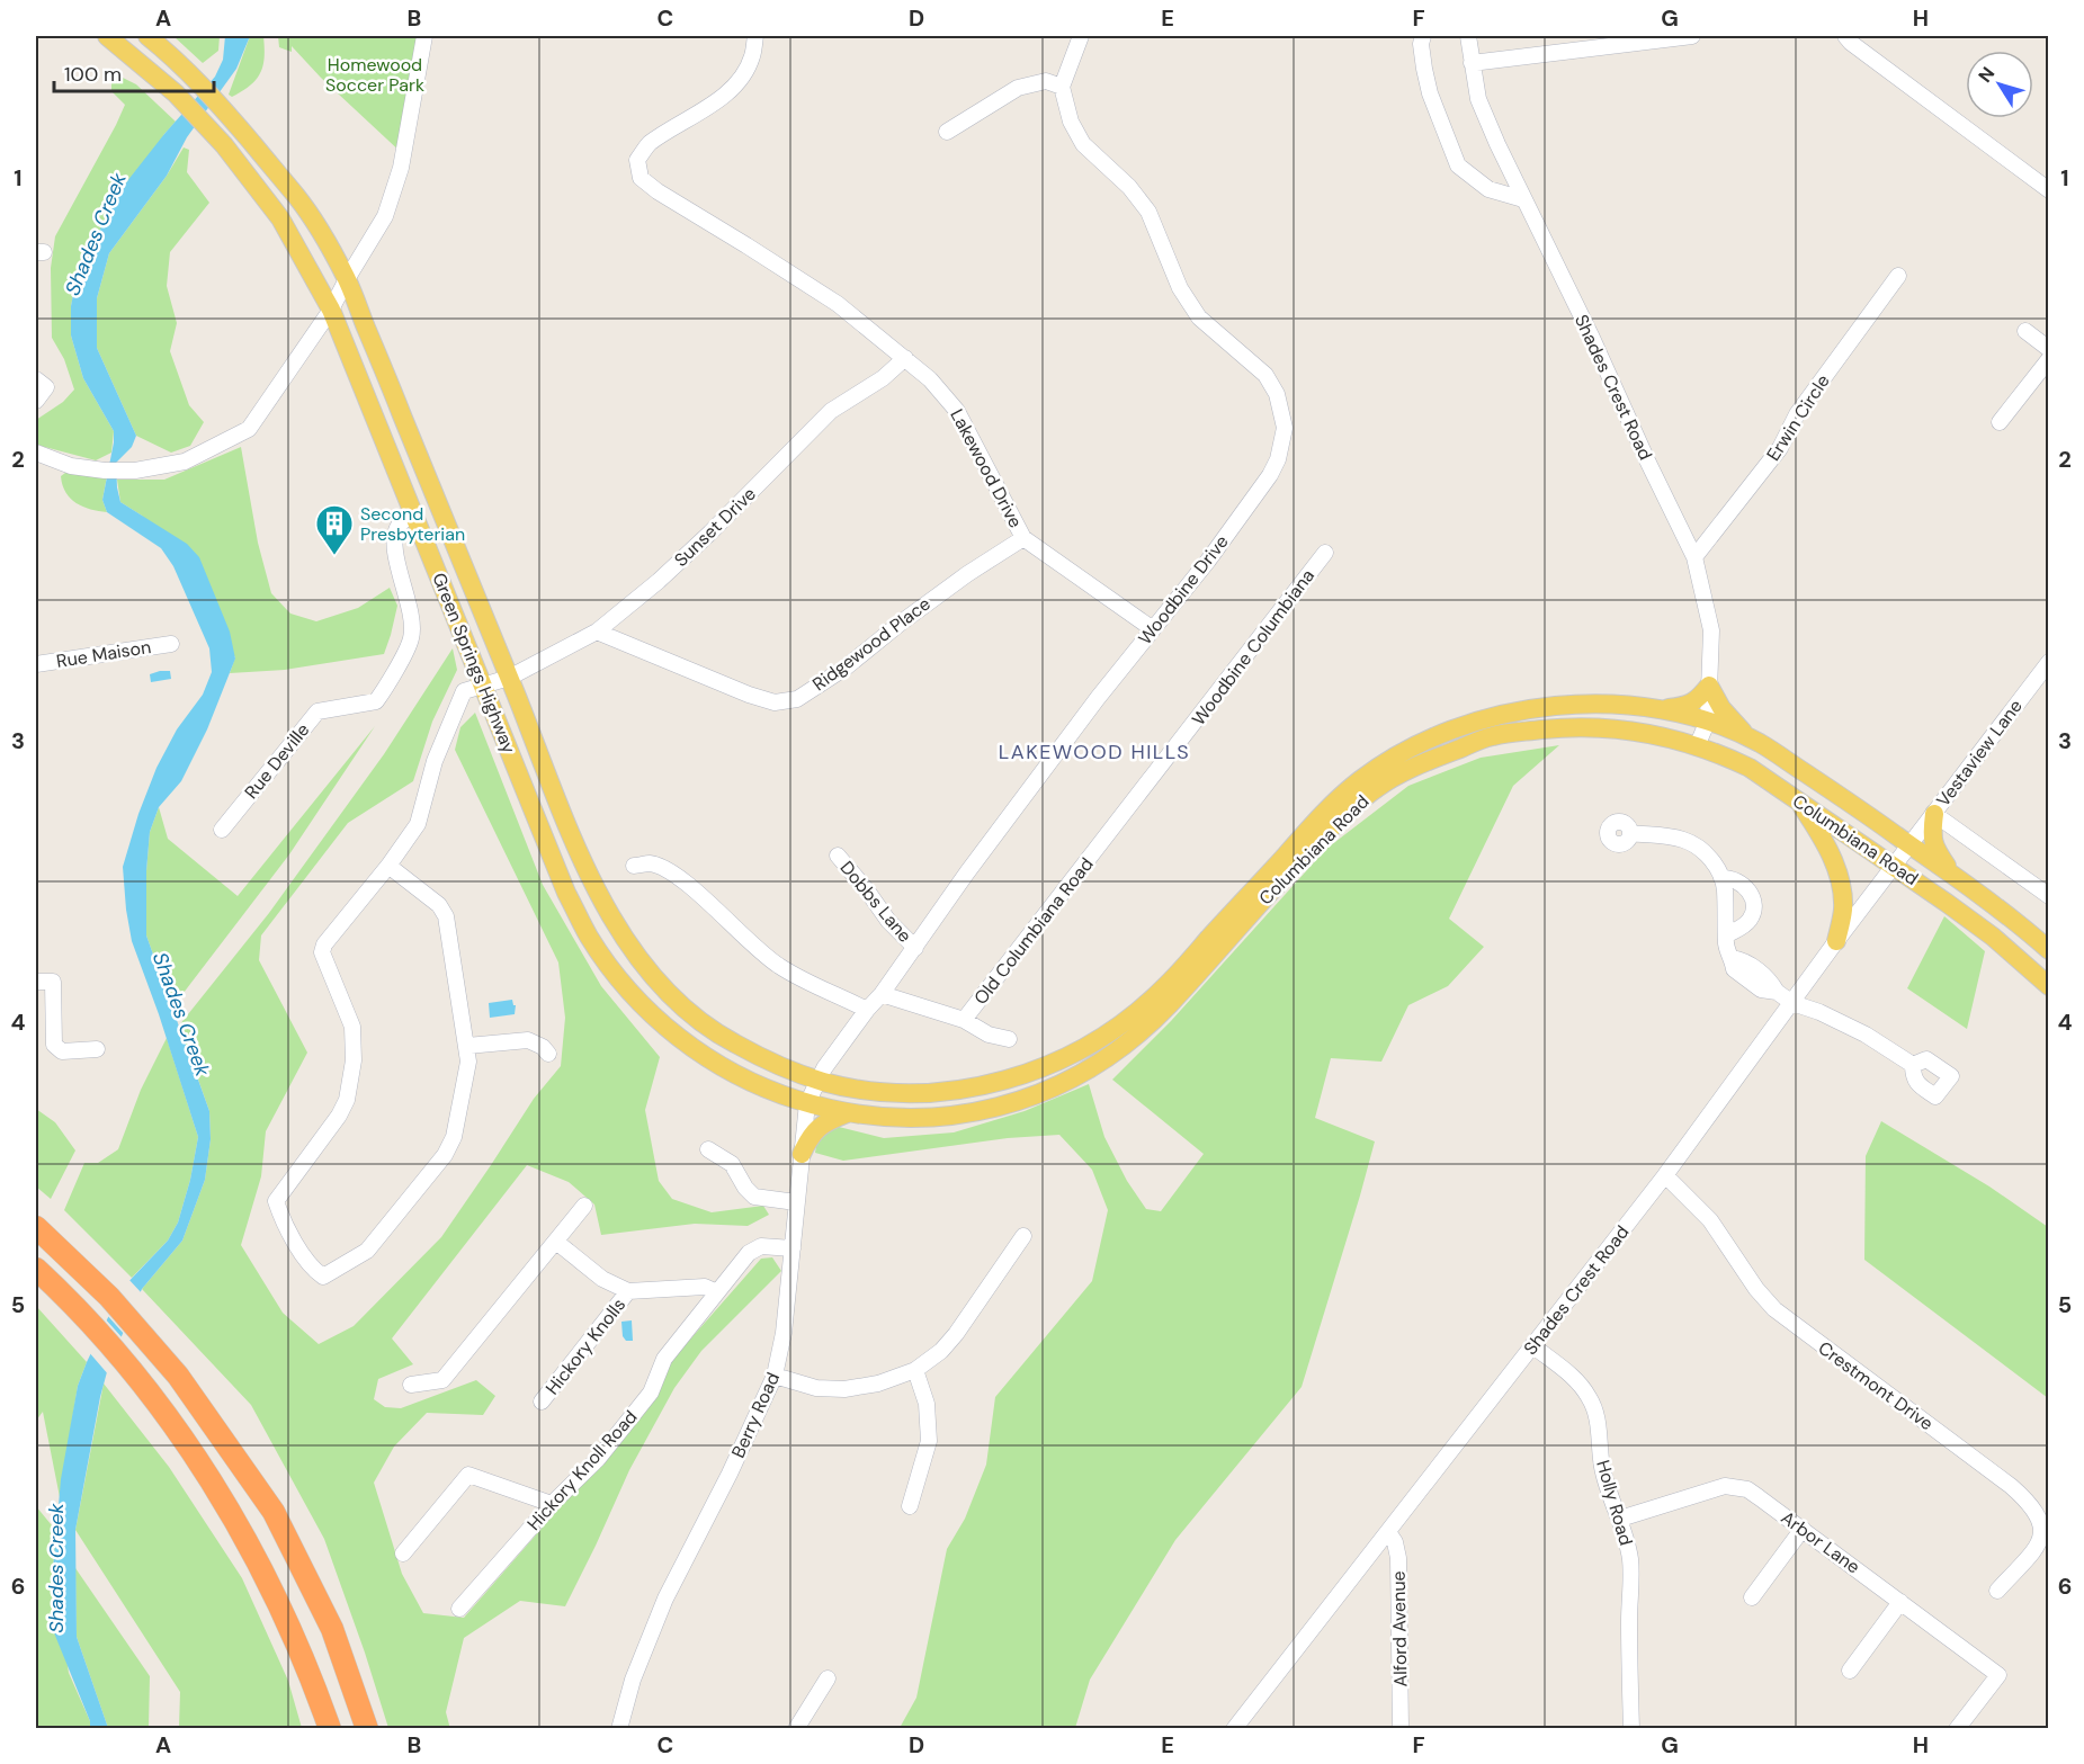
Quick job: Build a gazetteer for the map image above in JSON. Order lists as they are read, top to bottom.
{
  "streets": {
    "main road": ["Green Springs Highway", "Columbiana Road"],
    "street": [
      "Shades Crest Road",
      "Erwin Circle",
      "Lakewood Drive",
      "Sunset Drive",
      "Woodbine Drive",
      "Ridgewood Place",
      "Woodbine Columbiana",
      "Rue Maison",
      "Vestaview Lane",
      "Rue Deville",
      "Dobbs Lane",
      "Old Columbiana Road",
      "Hickory Knolls",
      "Crestmont Drive",
      "Berry Road",
      "Hickory Knoll Road",
      "Holly Road",
      "Arbor Lane",
      "Alford Avenue"
    ]
  },
  "crossings": [
    ["Shades Crest Road", "Erwin Circle"],
    ["Shades Crest Road", "Vestaview Lane"],
    ["Shades Crest Road", "Columbiana Road"],
    ["Shades Crest Road", "Crestmont Drive"],
    ["Shades Crest Road", "Holly Road"],
    ["Shades Crest Road", "Alford Avenue"],
    ["Lakewood Drive", "Sunset Drive"],
    ["Lakewood Drive", "Woodbine Drive"],
    ["Lakewood Drive", "Ridgewood Place"],
    ["Sunset Drive", "Ridgewood Place"],
    ["Sunset Drive", "Green Springs Highway"],
    ["Woodbine Drive", "Green Springs Highway"],
    ["Woodbine Drive", "Columbiana Road"],
    ["Woodbine Drive", "Dobbs Lane"],
    ["Woodbine Drive", "Old Columbiana Road"],
    ["Woodbine Drive", "Berry Road"],
    ["Woodbine Columbiana", "Old Columbiana Road"],
    ["Green Springs Highway", "Rue Deville"],
    ["Green Springs Highway", "Columbiana Road"],
    ["Green Springs Highway", "Berry Road"],
    ["Vestaview Lane", "Columbiana Road"],
    ["Columbiana Road", "Berry Road"],
    ["Hickory Knolls", "Hickory Knoll Road"],
    ["Holly Road", "Arbor Lane"]
  ],
  "districts": ["LAKEWOOD HILLS"],
  "water": ["Shades Creek"],
  "parks": ["Homewood Soccer Park"],
  "places": {
    "building": ["Second Presbyterian"]
  },
  "scale_bar": "100 m",
  "north": "top left",
  "grid": {
    "columns": [
      "A",
      "B",
      "C",
      "D",
      "E",
      "F",
      "G",
      "H"
    ],
    "rows": [
      "1",
      "2",
      "3",
      "4",
      "5",
      "6"
    ]
  }
}
